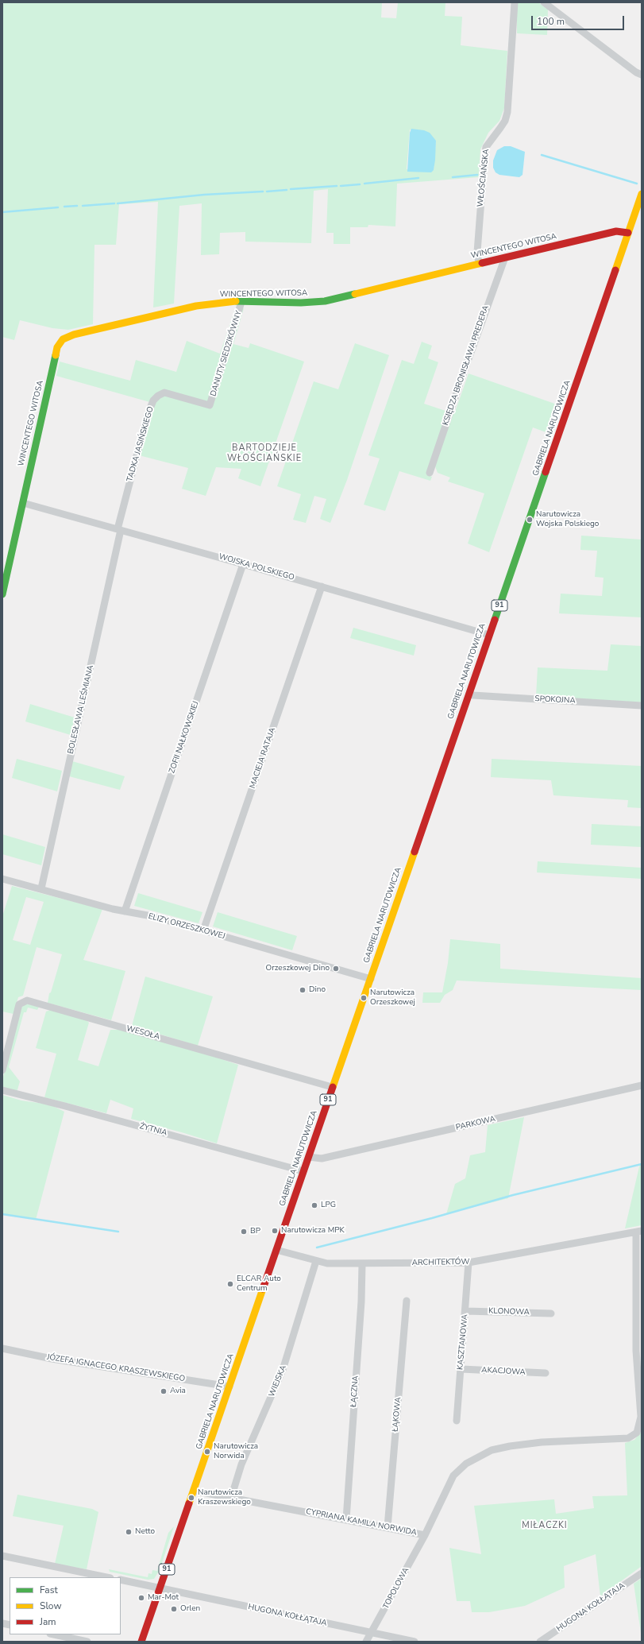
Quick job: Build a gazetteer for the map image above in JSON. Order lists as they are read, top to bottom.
{
  "streets": {
    "main road": ["WINCENTEGO WITOSA", "GABRIELA NARUTOWICZA", "91"],
    "street": [
      "WŁOŚCIAŃSKA",
      "DANUTY SIEDZIKÓWNY",
      "KSIĘDZA BRONISŁAWA PREDERA",
      "TADKA JASIŃSKIEGO",
      "WOJSKA POLSKIEGO",
      "SPOKOJNA",
      "BOLESŁAWA LEŚMIANA",
      "ZOFII NAŁKOWSKIEJ",
      "MACIEJA RATAJA",
      "ELIZY ORZESZKOWEJ",
      "WESOŁA",
      "PARKOWA",
      "ŻYTNIA",
      "ARCHITEKTÓW",
      "KLONOWA",
      "KASZTANOWA",
      "JÓZEFA IGNACEGO KRASZEWSKIEGO",
      "AKACJOWA",
      "WIEJSKA",
      "ŁĄCZNA",
      "ŁĄKOWA",
      "CYPRIANA KAMILA NORWIDA",
      "TOPOLOWA",
      "HUGONA KOŁŁĄTAJA"
    ]
  },
  "crossings": [
    ["WŁOŚCIAŃSKA", "WINCENTEGO WITOSA"],
    ["WINCENTEGO WITOSA", "DANUTY SIEDZIKÓWNY"],
    ["WINCENTEGO WITOSA", "KSIĘDZA BRONISŁAWA PREDERA"],
    ["WINCENTEGO WITOSA", "GABRIELA NARUTOWICZA"],
    ["WINCENTEGO WITOSA", "WOJSKA POLSKIEGO"],
    ["DANUTY SIEDZIKÓWNY", "TADKA JASIŃSKIEGO"],
    ["GABRIELA NARUTOWICZA", "WOJSKA POLSKIEGO"],
    ["GABRIELA NARUTOWICZA", "SPOKOJNA"],
    ["GABRIELA NARUTOWICZA", "ELIZY ORZESZKOWEJ"],
    ["GABRIELA NARUTOWICZA", "WESOŁA"],
    ["GABRIELA NARUTOWICZA", "PARKOWA"],
    ["GABRIELA NARUTOWICZA", "ŻYTNIA"],
    ["GABRIELA NARUTOWICZA", "ARCHITEKTÓW"],
    ["GABRIELA NARUTOWICZA", "JÓZEFA IGNACEGO KRASZEWSKIEGO"],
    ["GABRIELA NARUTOWICZA", "CYPRIANA KAMILA NORWIDA"],
    ["GABRIELA NARUTOWICZA", "HUGONA KOŁŁĄTAJA"],
    ["TADKA JASIŃSKIEGO", "WOJSKA POLSKIEGO"],
    ["TADKA JASIŃSKIEGO", "BOLESŁAWA LEŚMIANA"],
    ["WOJSKA POLSKIEGO", "BOLESŁAWA LEŚMIANA"],
    ["WOJSKA POLSKIEGO", "ZOFII NAŁKOWSKIEJ"],
    ["WOJSKA POLSKIEGO", "MACIEJA RATAJA"],
    ["BOLESŁAWA LEŚMIANA", "ELIZY ORZESZKOWEJ"],
    ["ZOFII NAŁKOWSKIEJ", "ELIZY ORZESZKOWEJ"],
    ["MACIEJA RATAJA", "ELIZY ORZESZKOWEJ"],
    ["ARCHITEKTÓW", "KASZTANOWA"],
    ["ARCHITEKTÓW", "WIEJSKA"],
    ["ARCHITEKTÓW", "ŁĄCZNA"],
    ["KLONOWA", "KASZTANOWA"],
    ["KASZTANOWA", "AKACJOWA"],
    ["WIEJSKA", "CYPRIANA KAMILA NORWIDA"],
    ["ŁĄCZNA", "CYPRIANA KAMILA NORWIDA"],
    ["ŁĄKOWA", "CYPRIANA KAMILA NORWIDA"],
    ["CYPRIANA KAMILA NORWIDA", "TOPOLOWA"],
    ["TOPOLOWA", "HUGONA KOŁŁĄTAJA"]
  ],
  "districts": ["BARTODZIEJE WŁOŚCIAŃSKIE", "MIŁACZKI"],
  "places": [
    "Narutowicza Wojska Polskiego",
    "Orzeszkowej Dino",
    "Dino",
    "Narutowicza Orzeszkowej",
    "LPG",
    "Narutowicza MPK",
    "BP",
    "ELCAR Auto Centrum",
    "Avia",
    "Narutowicza Norwida",
    "Narutowicza Kraszewskiego",
    "Netto",
    "Mar-Mot",
    "Orlen"
  ],
  "legend": ["Fast", "Slow", "Jam"],
  "scale_bar": "100 m"
}
